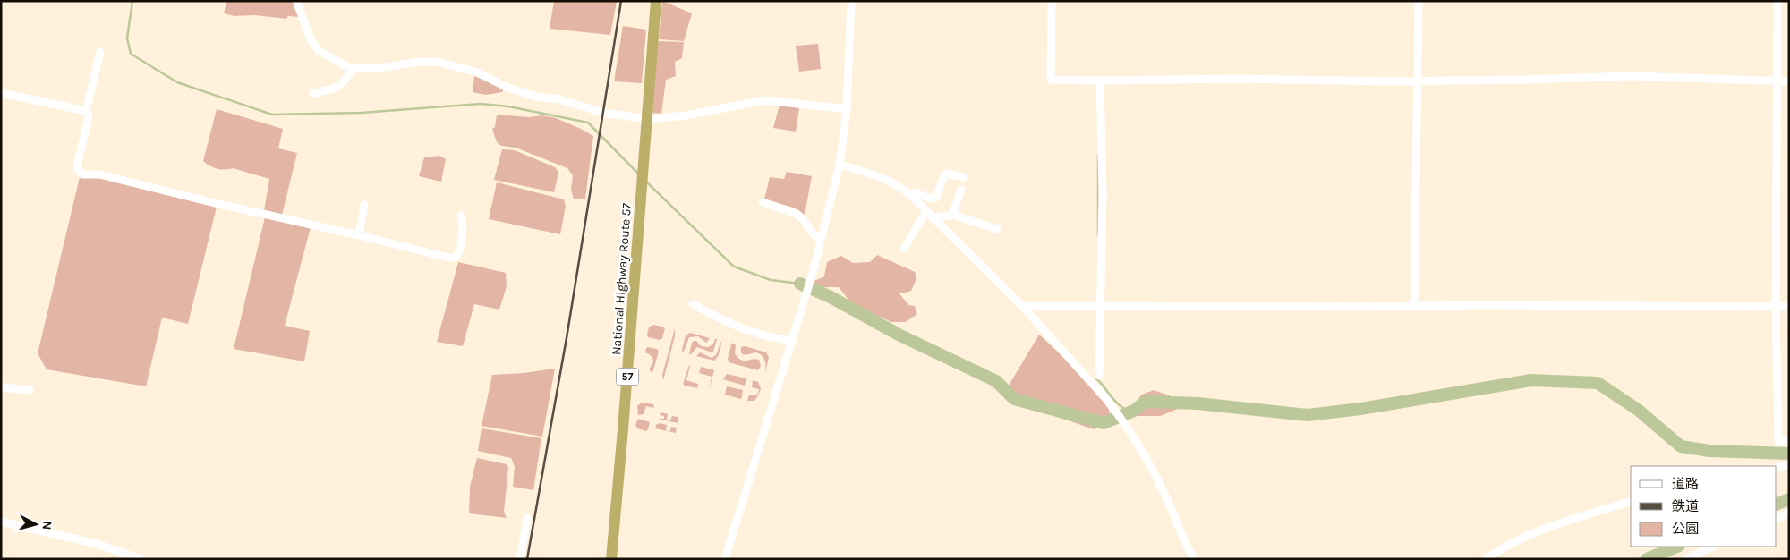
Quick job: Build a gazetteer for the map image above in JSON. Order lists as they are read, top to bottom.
{
  "streets": {
    "highway": ["National Highway Route 57", "57"]
  },
  "legend": ["道路", "鉄道", "公園"],
  "north": "right"
}
